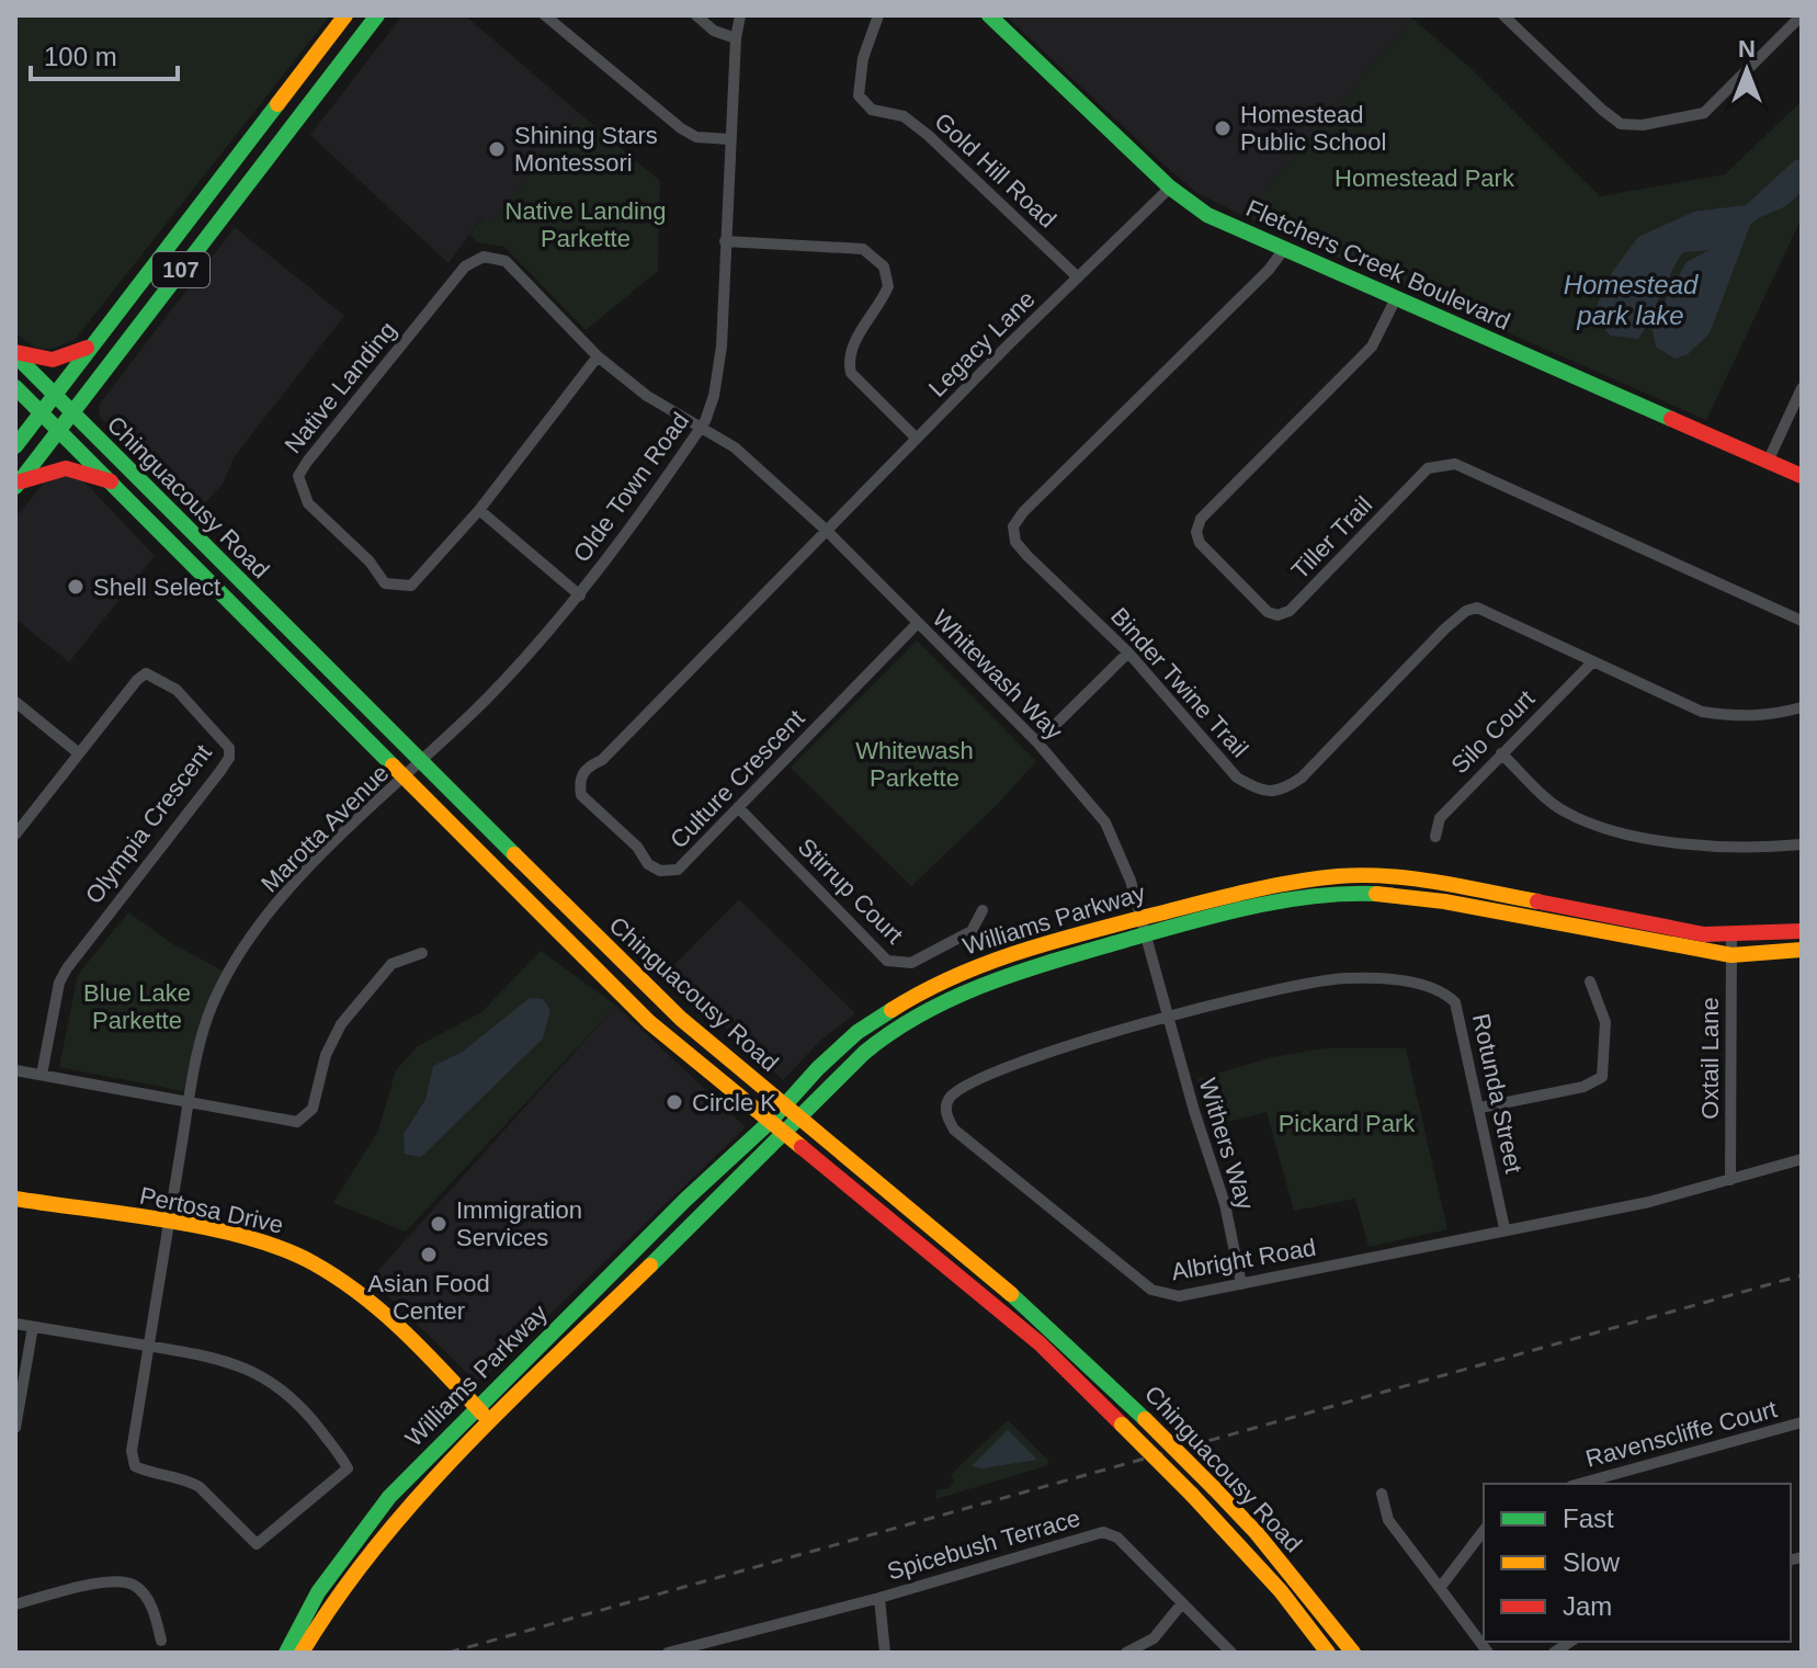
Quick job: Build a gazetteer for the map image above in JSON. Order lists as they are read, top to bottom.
{
  "streets": {
    "main road": [
      "Fletchers Creek Boulevard",
      "107",
      "Chinguacousy Road",
      "Williams Parkway",
      "Pertosa Drive"
    ],
    "street": [
      "Gold Hill Road",
      "Legacy Lane",
      "Native Landing",
      "Olde Town Road",
      "Tiller Trail",
      "Whitewash Way",
      "Binder Twine Trail",
      "Silo Court",
      "Culture Crescent",
      "Olympia Crescent",
      "Marotta Avenue",
      "Stirrup Court",
      "Oxtail Lane",
      "Rotunda Street",
      "Withers Way",
      "Albright Road",
      "Ravenscliffe Court",
      "Spicebush Terrace"
    ]
  },
  "crossings": [
    ["Gold Hill Road", "Legacy Lane"],
    ["Fletchers Creek Boulevard", "Legacy Lane"],
    ["Fletchers Creek Boulevard", "Tiller Trail"],
    ["Fletchers Creek Boulevard", "Binder Twine Trail"],
    ["107", "Chinguacousy Road"],
    ["Legacy Lane", "Whitewash Way"],
    ["Legacy Lane", "Culture Crescent"],
    ["Native Landing", "Olde Town Road"],
    ["Native Landing", "Whitewash Way"],
    ["Olde Town Road", "Chinguacousy Road"],
    ["Olde Town Road", "Whitewash Way"],
    ["Olde Town Road", "Marotta Avenue"],
    ["Chinguacousy Road", "Marotta Avenue"],
    ["Chinguacousy Road", "Williams Parkway"],
    ["Whitewash Way", "Culture Crescent"],
    ["Whitewash Way", "Williams Parkway"],
    ["Whitewash Way", "Rotunda Street"],
    ["Whitewash Way", "Withers Way"],
    ["Whitewash Way", "Albright Road"],
    ["Binder Twine Trail", "Silo Court"],
    ["Culture Crescent", "Stirrup Court"],
    ["Marotta Avenue", "Pertosa Drive"],
    ["Williams Parkway", "Oxtail Lane"],
    ["Williams Parkway", "Pertosa Drive"],
    ["Oxtail Lane", "Albright Road"],
    ["Rotunda Street", "Withers Way"],
    ["Rotunda Street", "Albright Road"],
    ["Withers Way", "Albright Road"]
  ],
  "water": ["Homestead park lake"],
  "parks": [
    "Homestead Park",
    "Native Landing Parkette",
    "Whitewash Parkette",
    "Blue Lake Parkette",
    "Pickard Park"
  ],
  "places": [
    "Homestead Public School",
    "Shining Stars Montessori",
    "Shell Select",
    "Circle K",
    "Immigration Services",
    "Asian Food Center"
  ],
  "legend": ["Fast", "Slow", "Jam"],
  "scale_bar": "100 m",
  "north": "top"
}
